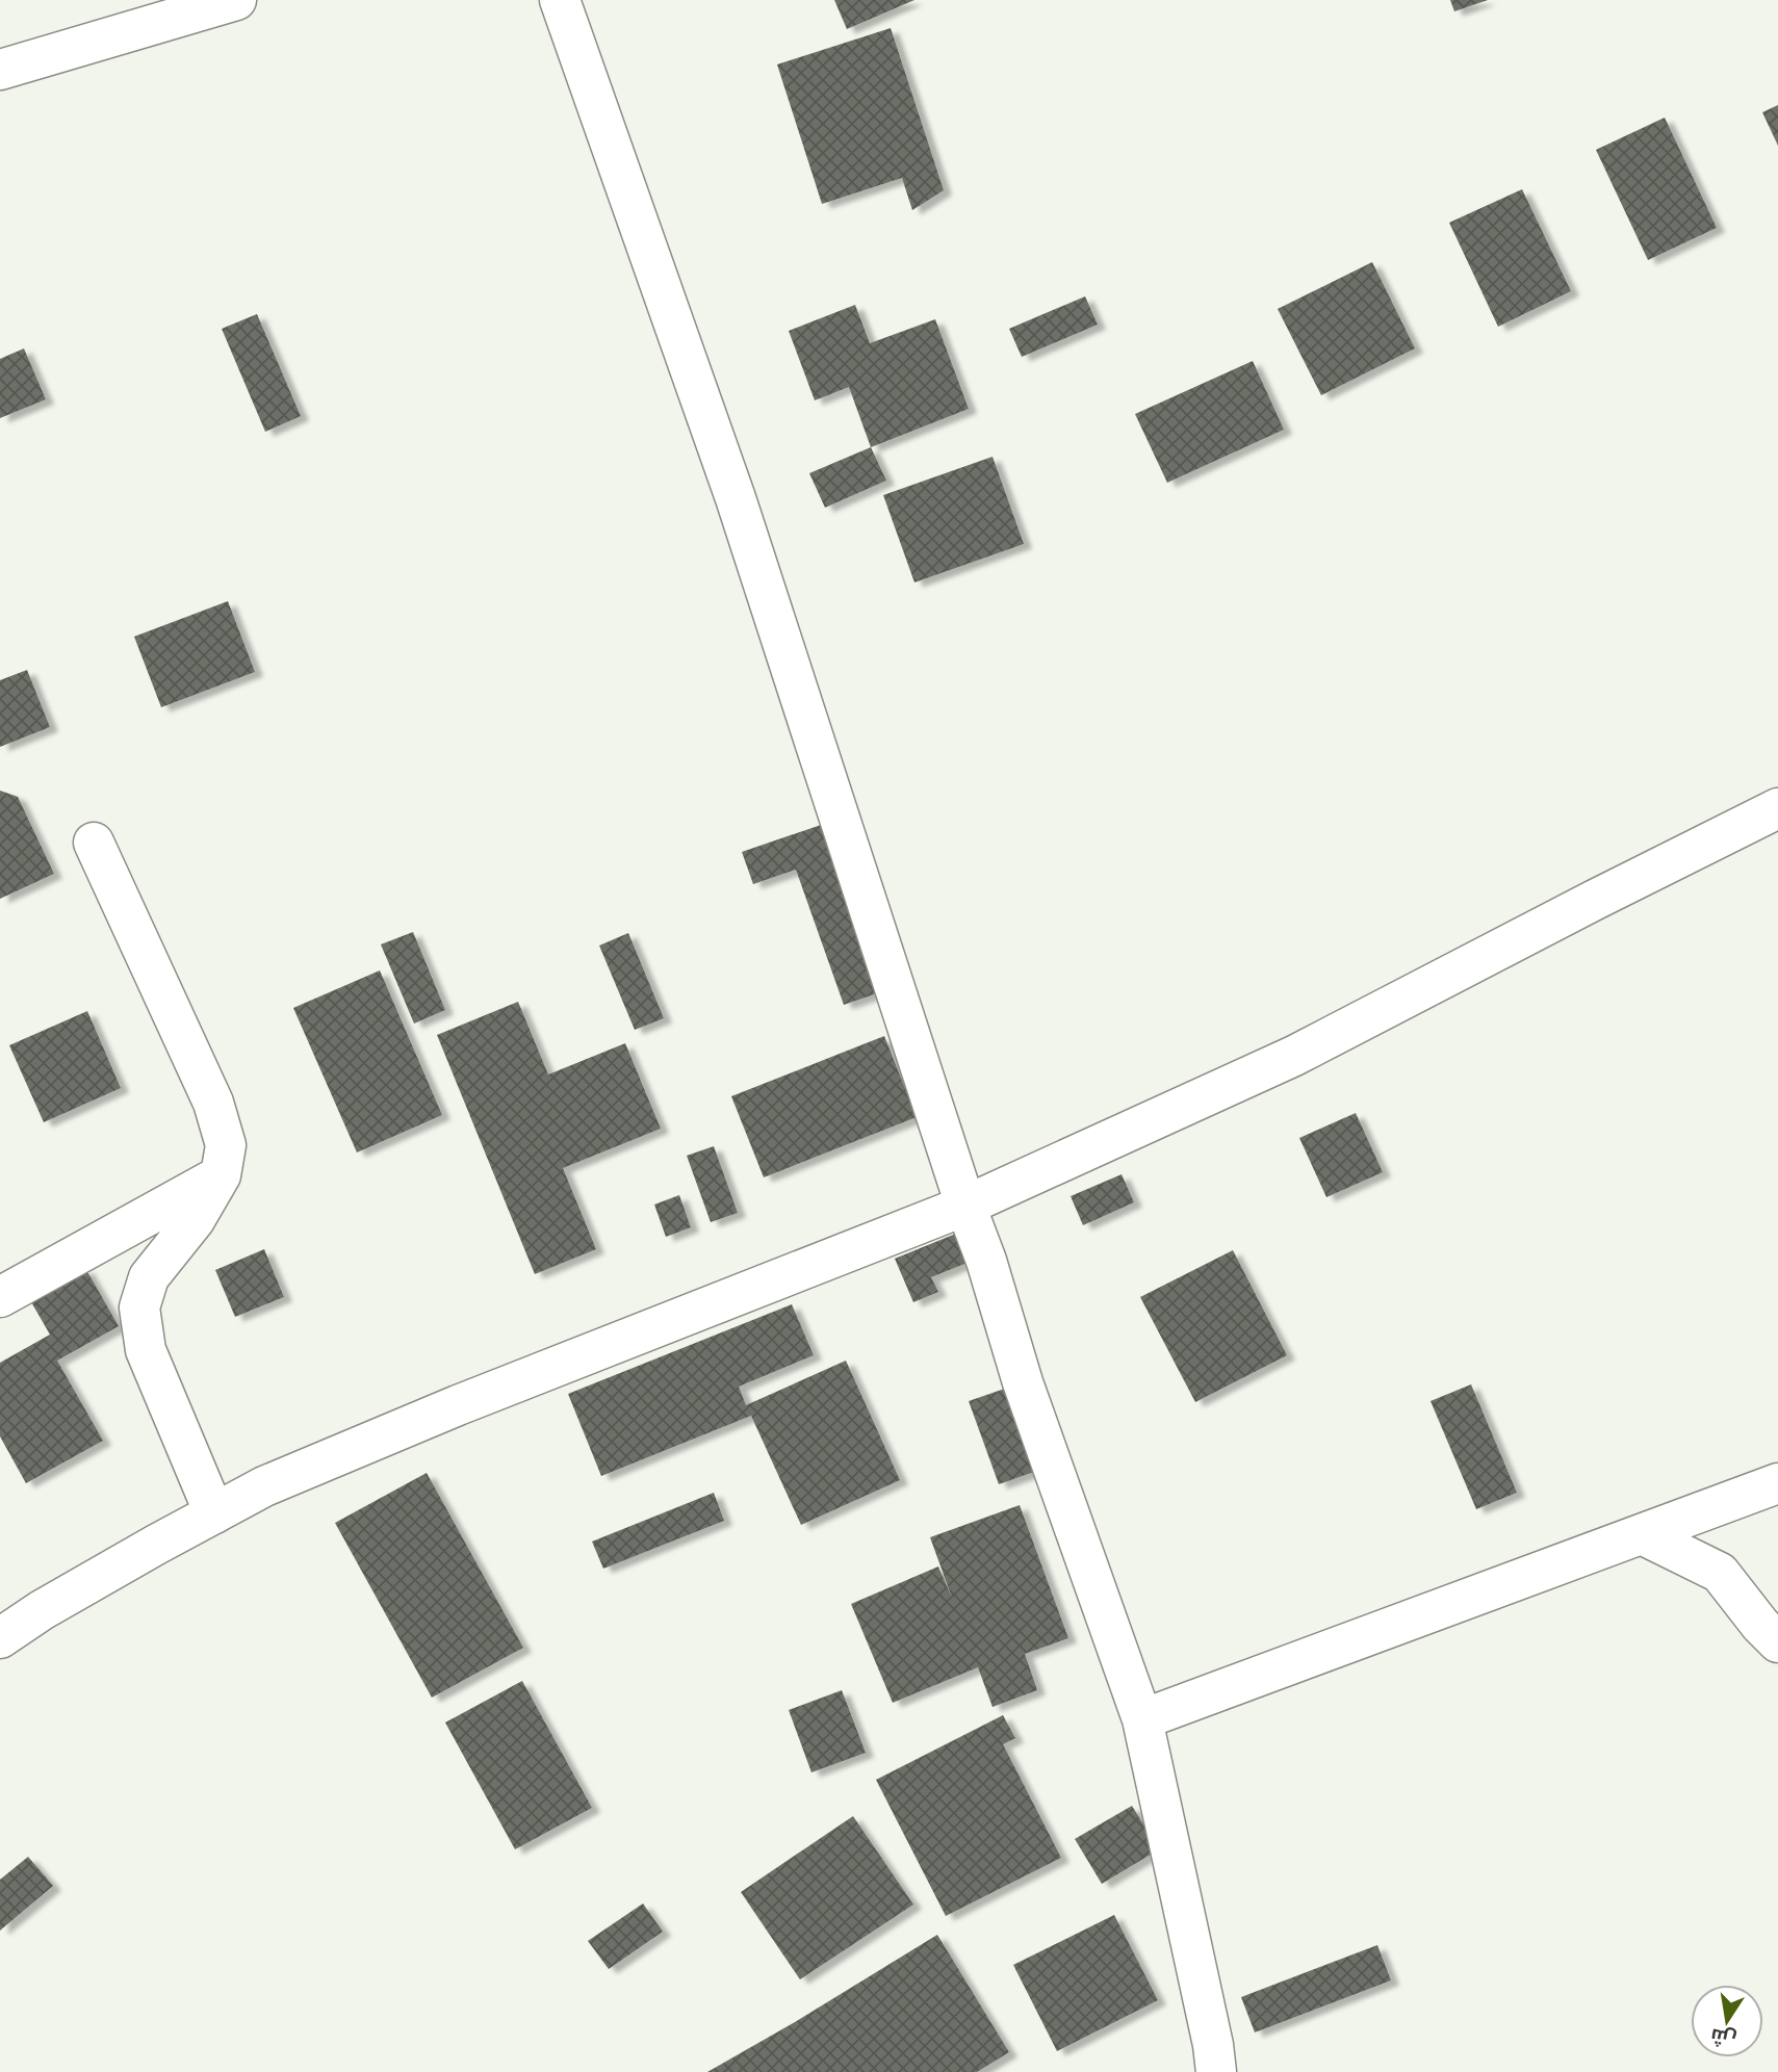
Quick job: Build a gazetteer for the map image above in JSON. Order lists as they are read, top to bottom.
{
  "north": "bottom"
}
